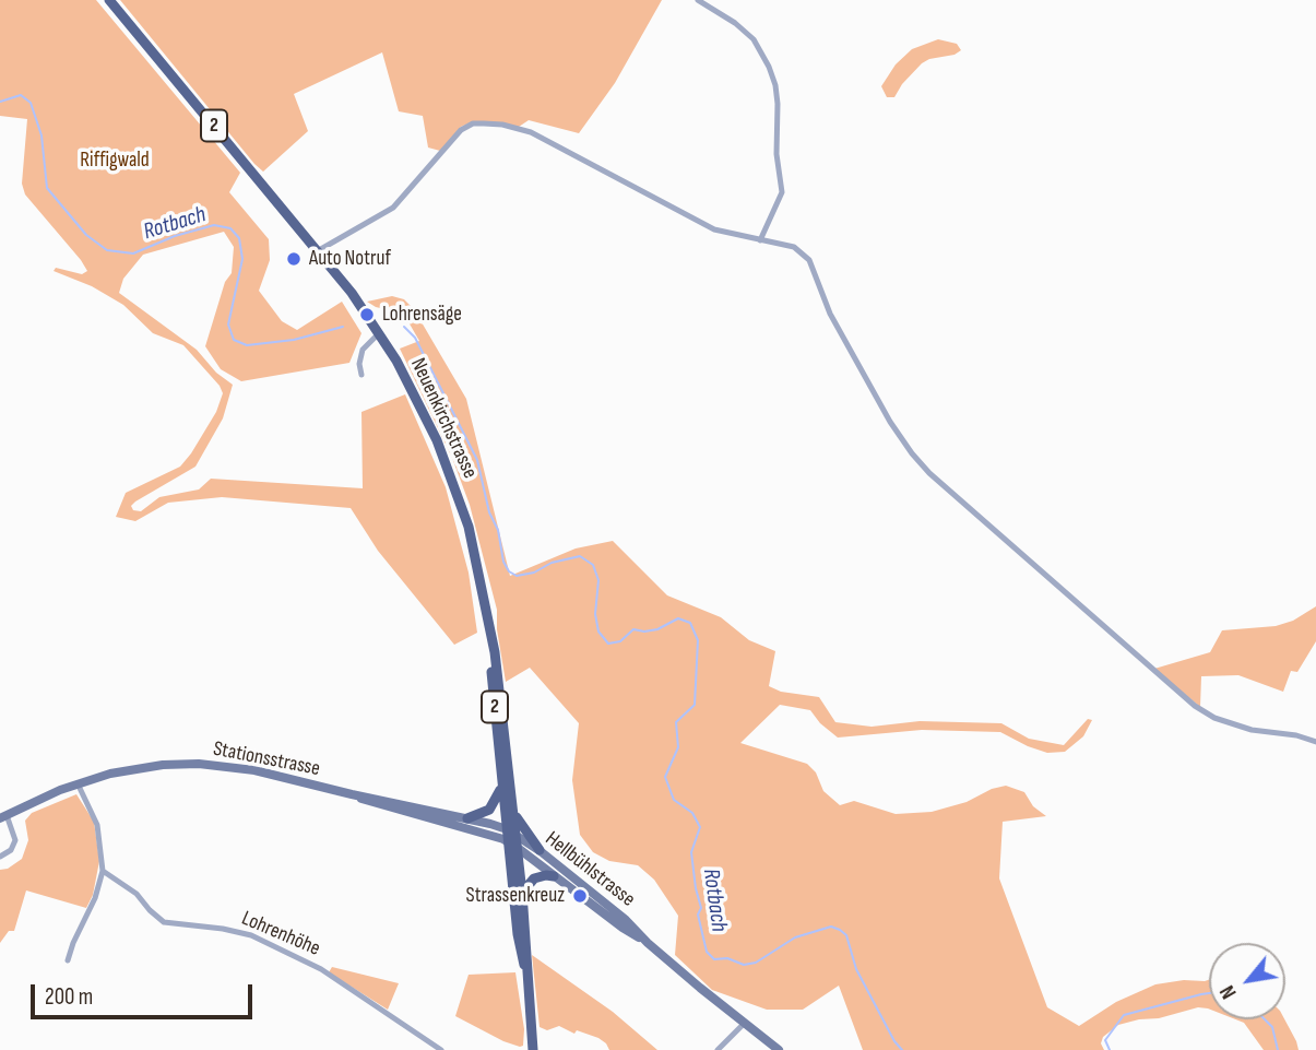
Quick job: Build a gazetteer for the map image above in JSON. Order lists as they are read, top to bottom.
{
  "streets": {
    "main road": [
      "2",
      "Neuenkirchstrasse",
      "Stationsstrasse",
      "Hellbühlstrasse"
    ],
    "street": ["Lohrenhöhe"]
  },
  "crossings": [
    ["2", "Neuenkirchstrasse"],
    ["Neuenkirchstrasse", "Stationsstrasse"],
    ["Neuenkirchstrasse", "Hellbühlstrasse"],
    ["Stationsstrasse", "Hellbühlstrasse"]
  ],
  "water": ["Rotbach"],
  "parks": ["Riffigwald"],
  "places": ["Auto Notruf", "Lohrensäge", "Strassenkreuz"],
  "scale_bar": "200 m",
  "north": "bottom left"
}
